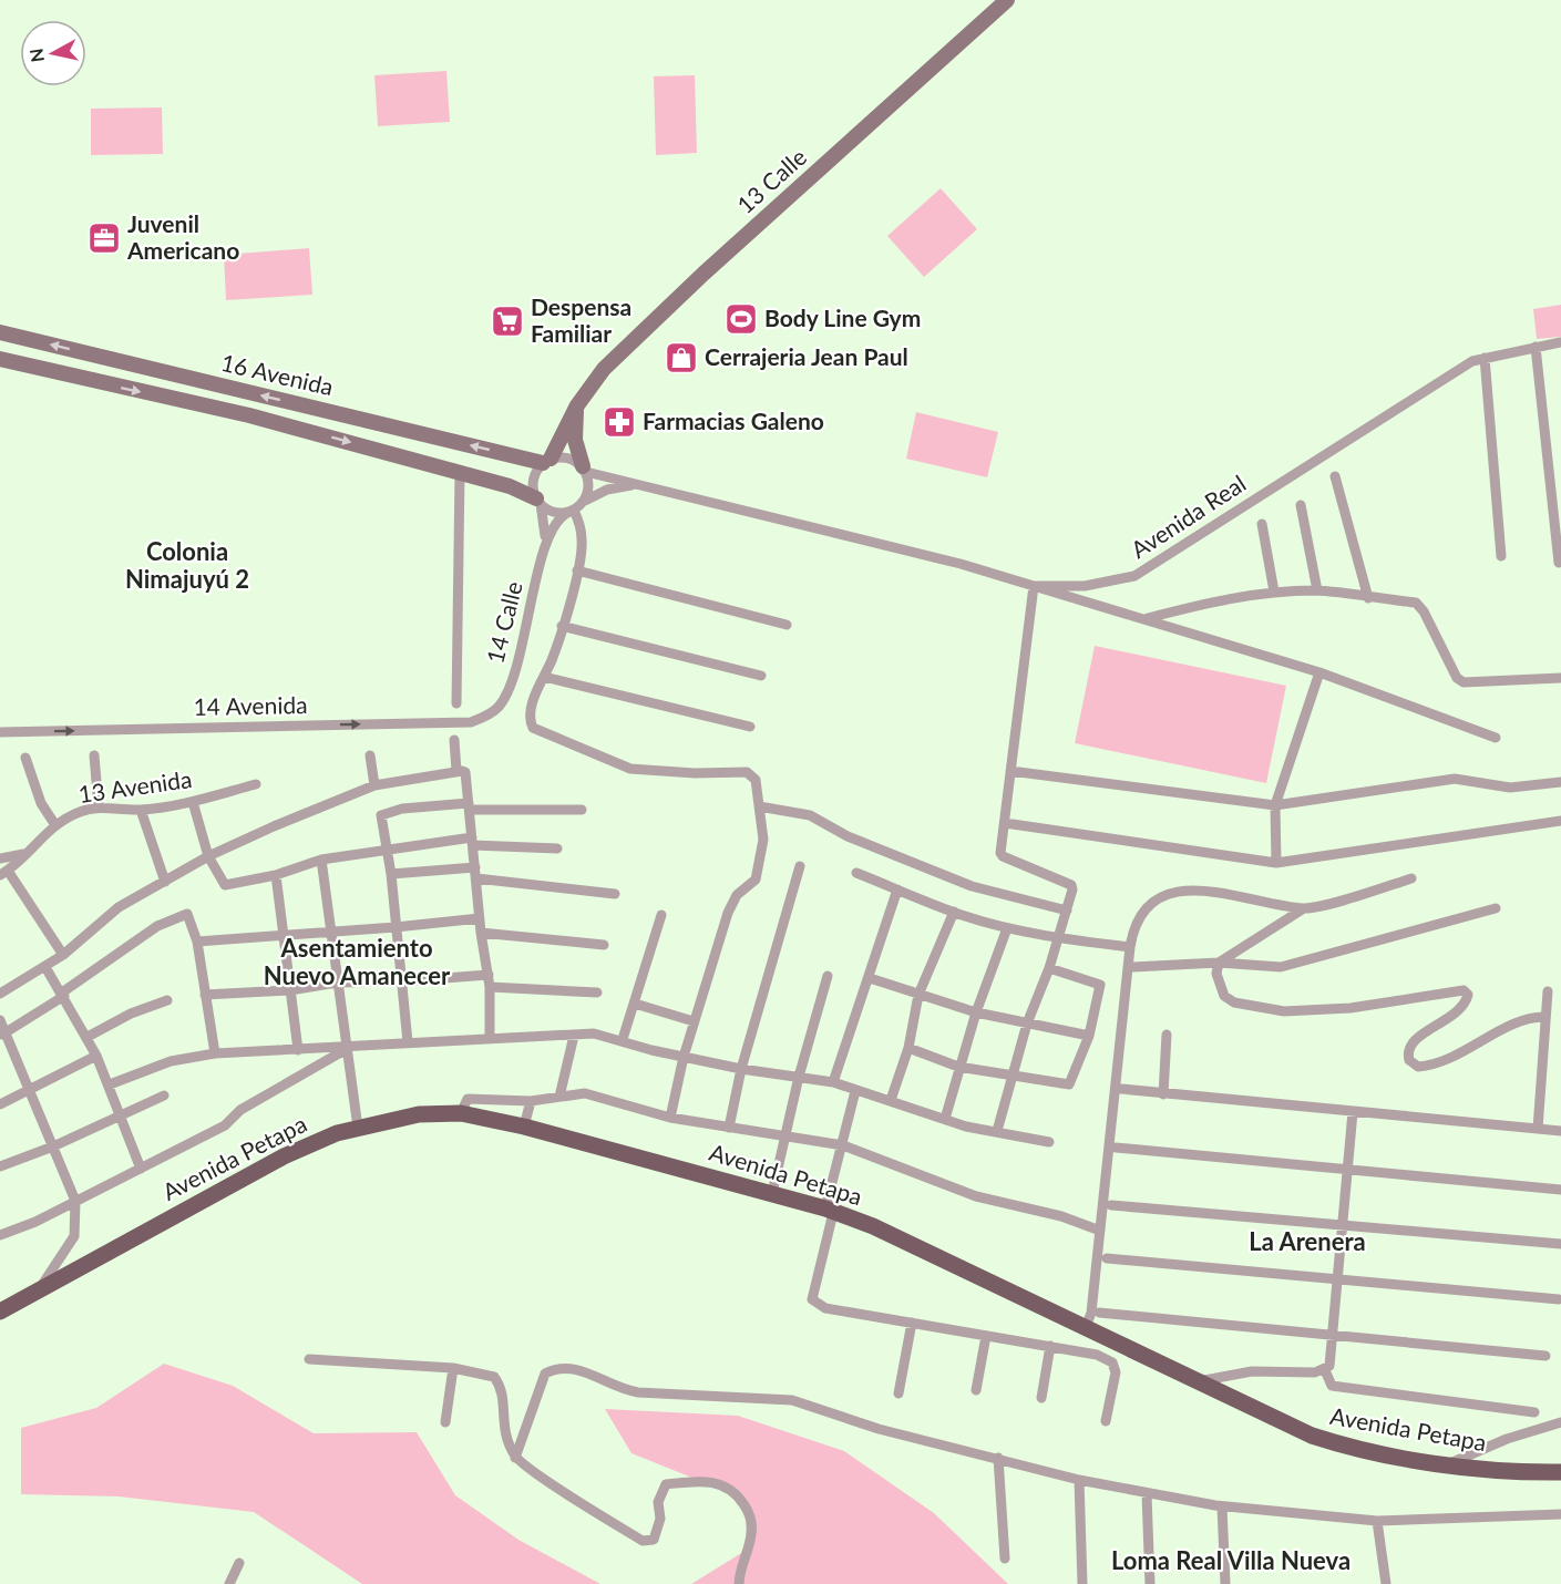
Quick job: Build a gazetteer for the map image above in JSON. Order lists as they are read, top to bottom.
{
  "streets": {
    "main road": ["13 Calle", "16 Avenida", "Avenida Petapa"],
    "street": [
      "Avenida Real",
      "14 Calle",
      "14 Avenida",
      "13 Avenida"
    ]
  },
  "crossings": [
    ["13 Calle", "16 Avenida"],
    ["13 Calle", "Avenida Real"],
    ["13 Calle", "14 Calle"],
    ["16 Avenida", "Avenida Real"],
    ["16 Avenida", "14 Calle"],
    ["Avenida Real", "14 Calle"],
    ["14 Calle", "14 Avenida"]
  ],
  "districts": [
    "Colonia Nimajuyú 2",
    "Asentamiento Nuevo Amanecer",
    "La Arenera",
    "Loma Real Villa Nueva"
  ],
  "places": {
    "office": ["Juvenil Americano"],
    "sports": ["Body Line Gym"],
    "supermarket": ["Despensa Familiar"],
    "shop": ["Cerrajeria Jean Paul"],
    "pharmacy": ["Farmacias Galeno"]
  },
  "north": "left"
}
